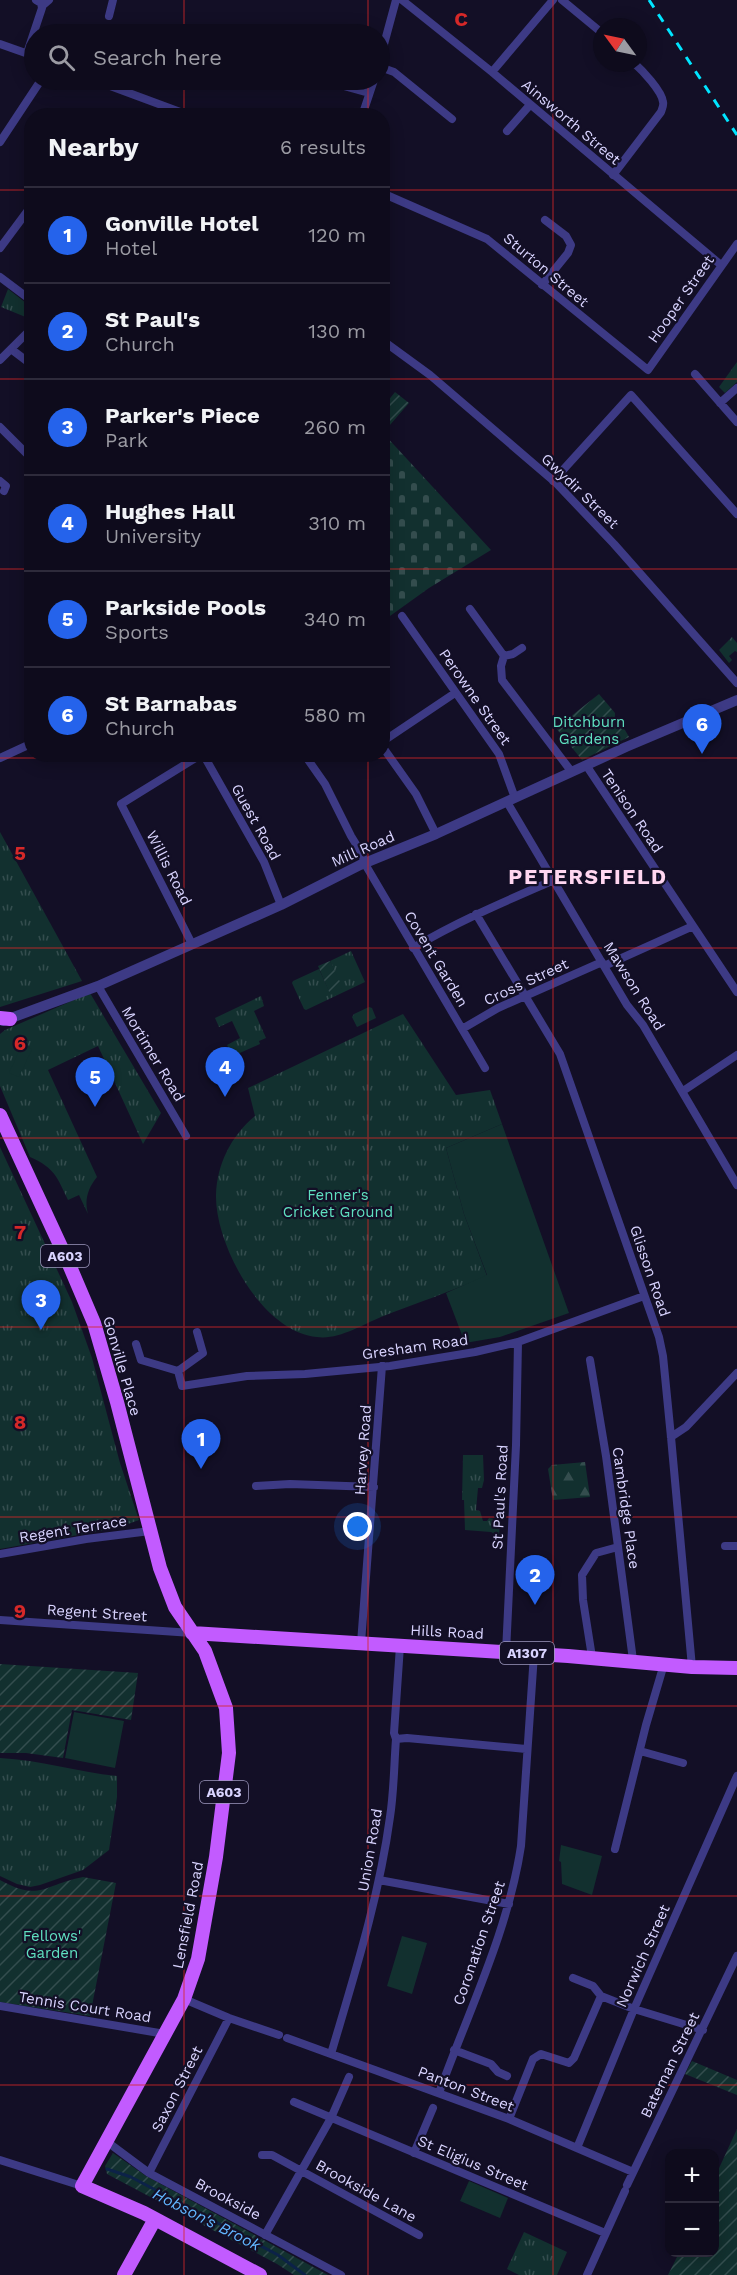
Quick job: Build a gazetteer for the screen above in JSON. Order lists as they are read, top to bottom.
{
  "streets": {
    "main road": [
      "A603",
      "Gonville Place",
      "Hills Road",
      "A1307",
      "Lensfield Road"
    ],
    "street": [
      "Ainsworth Street",
      "Sturton Street",
      "Hooper Street",
      "Gwydir Street",
      "Perowne Street",
      "Tenison Road",
      "Guest Road",
      "Mill Road",
      "Willis Road",
      "Covent Garden",
      "Cross Street",
      "Mawson Road",
      "Mortimer Road",
      "Glisson Road",
      "Gresham Road",
      "Harvey Road",
      "St Paul's Road",
      "Cambridge Place",
      "Regent Terrace",
      "Regent Street",
      "Union Road",
      "Coronation Street",
      "Norwich Street",
      "Tennis Court Road",
      "Bateman Street",
      "Saxon Street",
      "Panton Street",
      "St Eligius Street",
      "Brookside Lane",
      "Brookside"
    ]
  },
  "crossings": [
    ["Ainsworth Street", "Hooper Street"],
    ["Sturton Street", "Hooper Street"],
    ["Perowne Street", "Mill Road"],
    ["Perowne Street", "Mawson Road"],
    ["Tenison Road", "Mill Road"],
    ["Tenison Road", "Cross Street"],
    ["Guest Road", "Mill Road"],
    ["Mill Road", "Willis Road"],
    ["Mill Road", "Covent Garden"],
    ["Mill Road", "Mawson Road"],
    ["Mill Road", "Mortimer Road"],
    ["Covent Garden", "Cross Street"],
    ["Cross Street", "Mawson Road"],
    ["Cross Street", "Glisson Road"],
    ["Glisson Road", "Gresham Road"],
    ["Glisson Road", "Hills Road"],
    ["Gresham Road", "Harvey Road"],
    ["Gresham Road", "St Paul's Road"],
    ["Gonville Place", "Regent Terrace"],
    ["Gonville Place", "Regent Street"],
    ["Gonville Place", "Hills Road"],
    ["Gonville Place", "Lensfield Road"],
    ["Harvey Road", "Hills Road"],
    ["St Paul's Road", "Hills Road"],
    ["Cambridge Place", "Hills Road"],
    ["Regent Street", "Hills Road"],
    ["Regent Street", "Lensfield Road"],
    ["Hills Road", "Union Road"],
    ["Hills Road", "Lensfield Road"],
    ["Hills Road", "Coronation Street"],
    ["Union Road", "Panton Street"],
    ["Lensfield Road", "Tennis Court Road"],
    ["Lensfield Road", "Panton Street"],
    ["Lensfield Road", "Brookside"],
    ["Coronation Street", "Panton Street"],
    ["Norwich Street", "Panton Street"],
    ["Bateman Street", "Panton Street"],
    ["Bateman Street", "St Eligius Street"],
    ["Saxon Street", "Panton Street"],
    ["Saxon Street", "Brookside"]
  ],
  "districts": ["PETERSFIELD"],
  "water": ["Hobson's Brook"],
  "parks": ["Ditchburn Gardens", "Fenner's Cricket Ground", "Fellows' Garden"],
  "north": "top left",
  "page": {
    "search": "Search here",
    "heading": ["Nearby", "6 results"],
    "list": [
      {
        "mark": "1",
        "name": "Gonville Hotel",
        "note": "Hotel",
        "value": "120 m"
      },
      {
        "mark": "2",
        "name": "St Paul's",
        "note": "Church",
        "value": "130 m"
      },
      {
        "mark": "3",
        "name": "Parker's Piece",
        "note": "Park",
        "value": "260 m"
      },
      {
        "mark": "4",
        "name": "Hughes Hall",
        "note": "University",
        "value": "310 m"
      },
      {
        "mark": "5",
        "name": "Parkside Pools",
        "note": "Sports",
        "value": "340 m"
      },
      {
        "mark": "6",
        "name": "St Barnabas",
        "note": "Church",
        "value": "580 m"
      }
    ],
    "pins": [
      "6",
      "4",
      "5",
      "3",
      "1",
      "2"
    ],
    "map_buttons": ["+", "−"]
  },
  "grid": {
    "columns": ["C"],
    "rows": [
      "5",
      "6",
      "7",
      "8",
      "9"
    ]
  }
}
